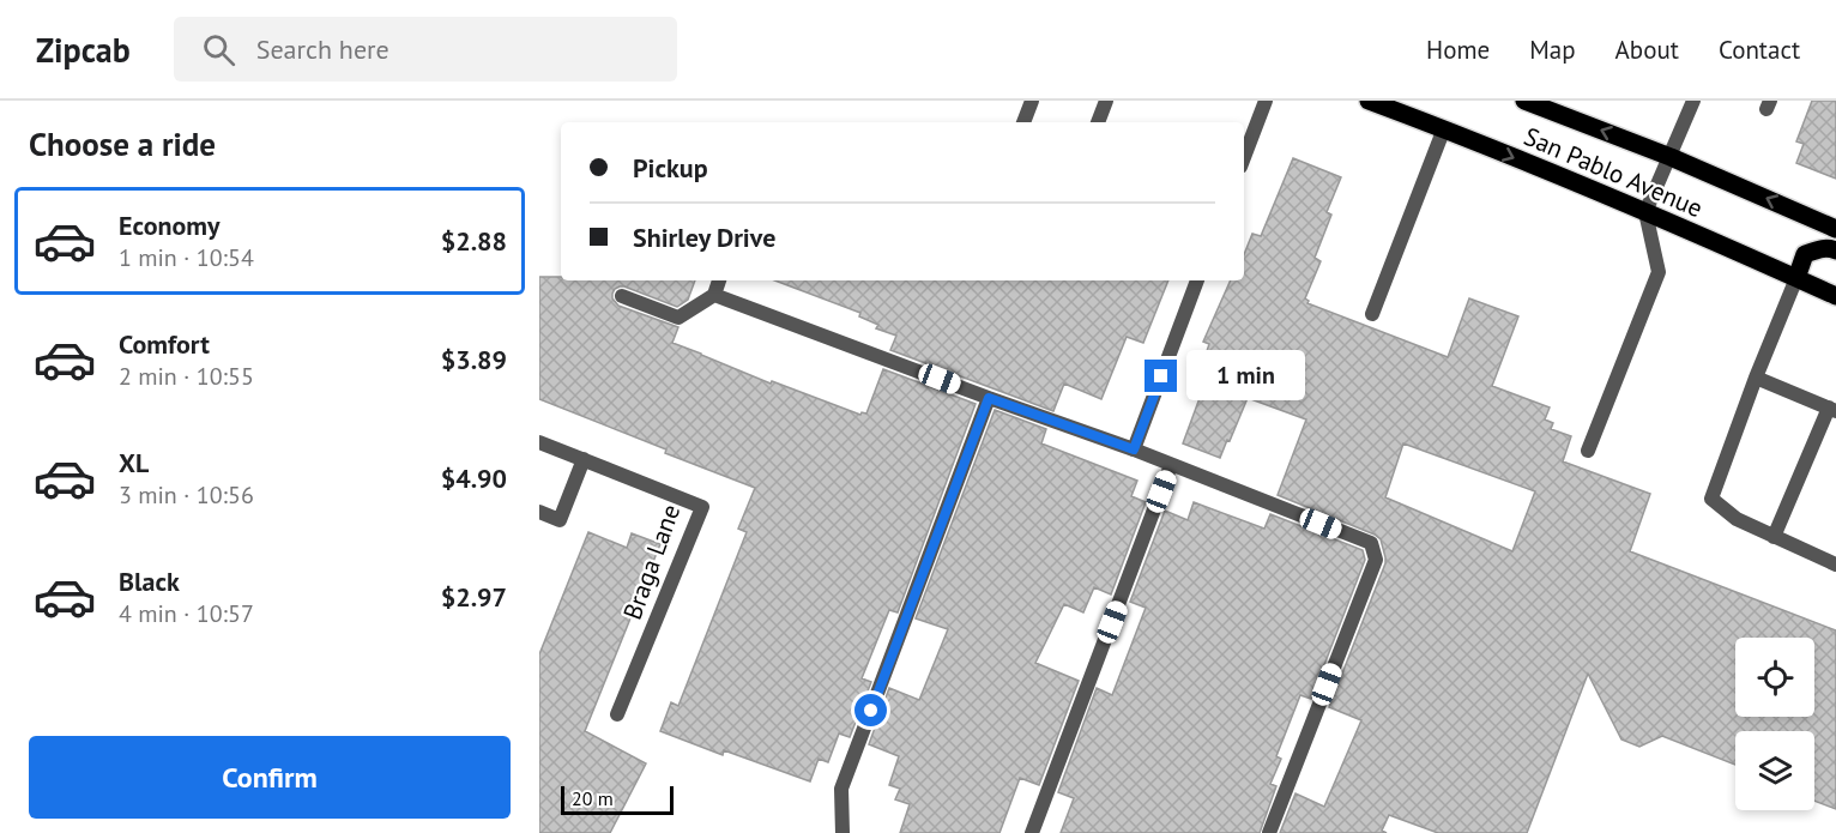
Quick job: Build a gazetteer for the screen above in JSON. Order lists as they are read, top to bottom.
{
  "streets": {
    "main road": ["San Pablo Avenue"],
    "street": ["Braga Lane"]
  },
  "scale_bar": "20 m",
  "page": {
    "header": "Zipcab",
    "search": "Search here",
    "nav": [
      "Home",
      "Map",
      "About",
      "Contact"
    ],
    "heading": "Choose a ride",
    "banner": ["Pickup", "Shirley Drive"],
    "list": [
      {
        "name": "Economy",
        "note": "1 min · 10:54",
        "value": "$2.88"
      },
      {
        "name": "Comfort",
        "note": "2 min · 10:55",
        "value": "$3.89"
      },
      {
        "name": "XL",
        "note": "3 min · 10:56",
        "value": "$4.90"
      },
      {
        "name": "Black",
        "note": "4 min · 10:57",
        "value": "$2.97"
      }
    ],
    "bubble": "1 min",
    "buttons": "Confirm",
    "scale": "20 m"
  }
}
